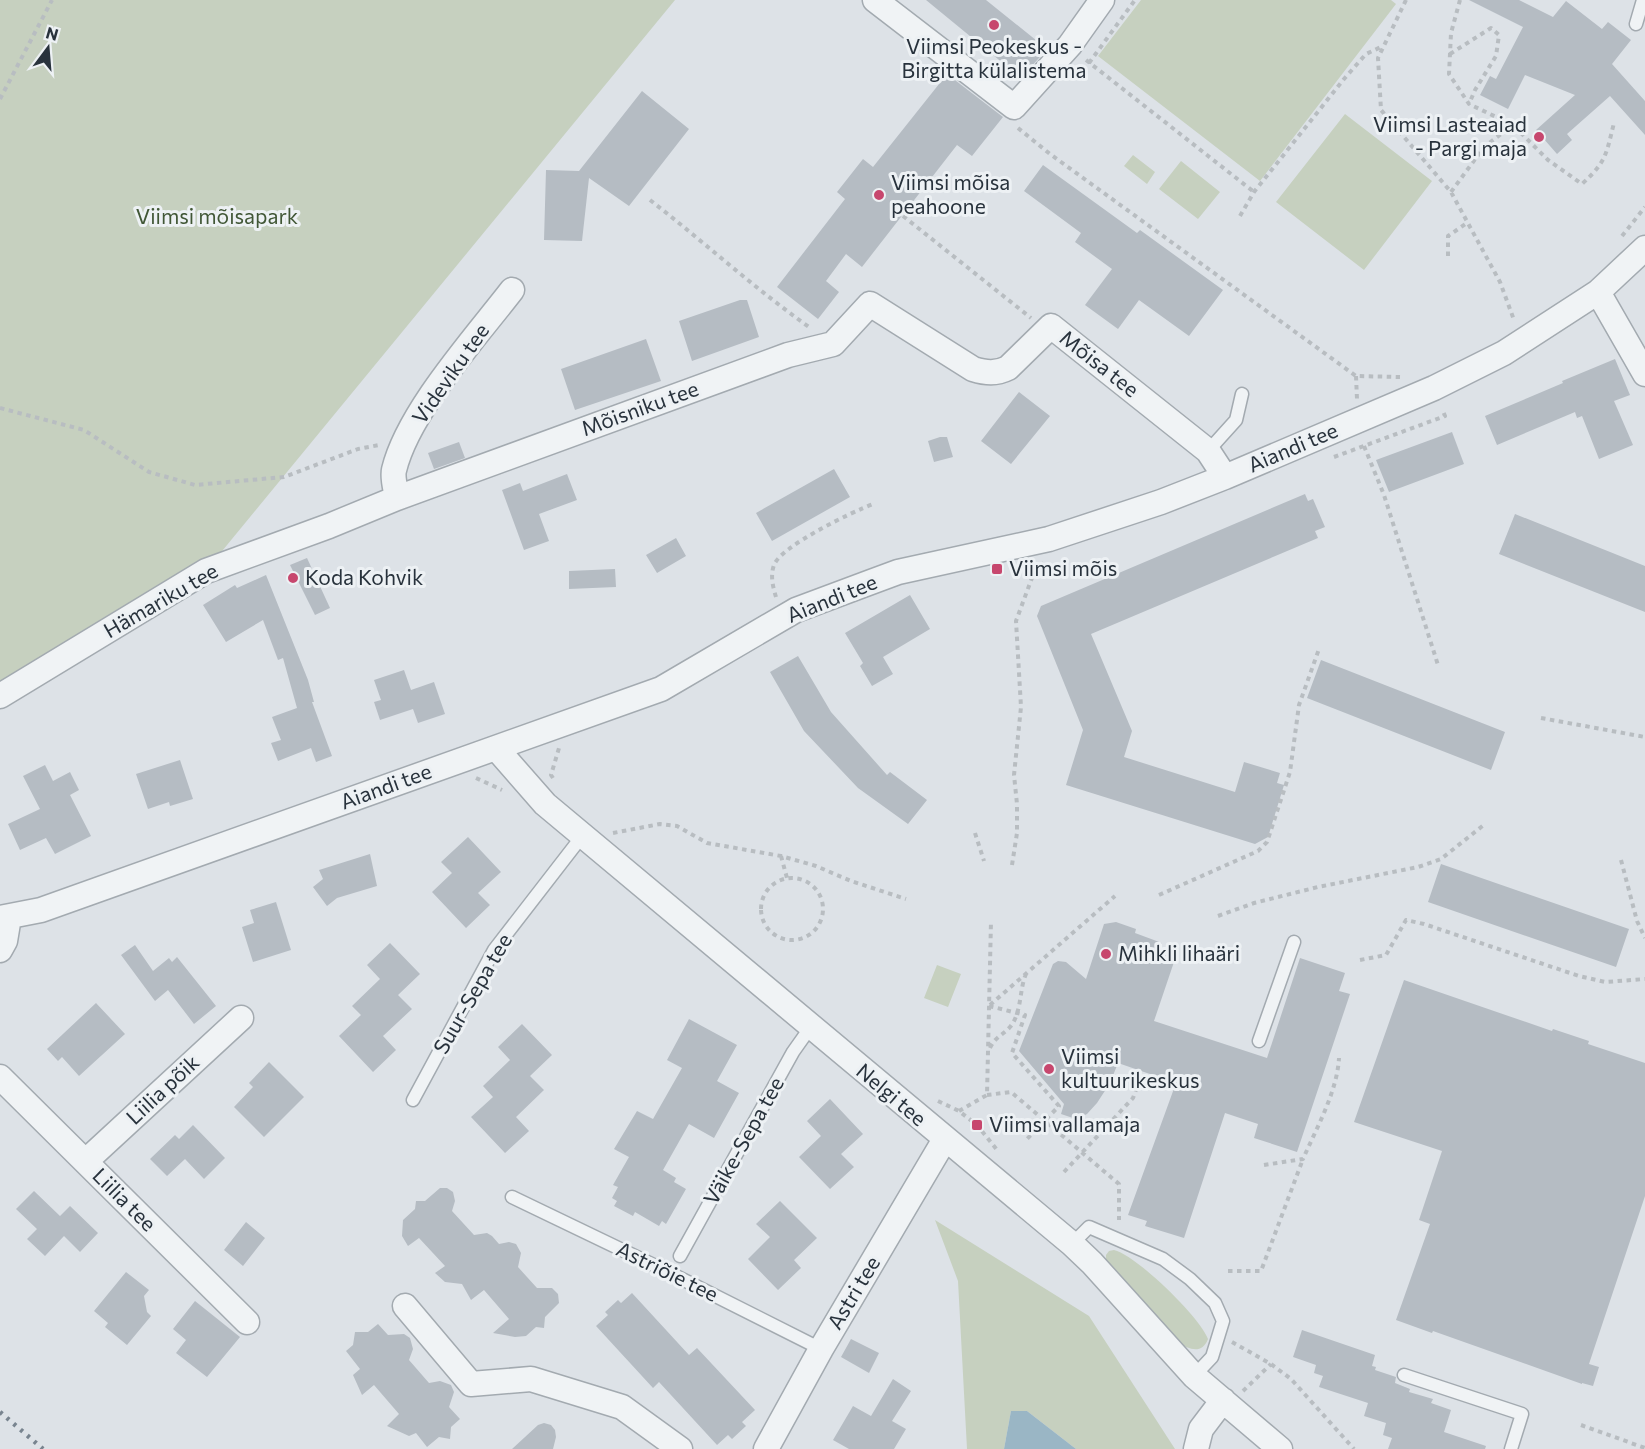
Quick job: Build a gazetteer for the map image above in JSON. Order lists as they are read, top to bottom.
{
  "streets": {
    "street": [
      "Mõisa tee",
      "Videviku tee",
      "Mõisniku tee",
      "Aiandi tee",
      "Hämariku tee",
      "Liilia põik",
      "Nelgi tee",
      "Liilia tee",
      "Astri tee"
    ],
    "lane": ["Suur-Sepa tee", "Väike-Sepa tee", "Astriõie tee"]
  },
  "crossings": [
    ["Mõisa tee", "Mõisniku tee"],
    ["Mõisa tee", "Aiandi tee"],
    ["Videviku tee", "Mõisniku tee"],
    ["Videviku tee", "Hämariku tee"],
    ["Mõisniku tee", "Hämariku tee"],
    ["Aiandi tee", "Nelgi tee"],
    ["Suur-Sepa tee", "Nelgi tee"],
    ["Liilia põik", "Liilia tee"],
    ["Nelgi tee", "Väike-Sepa tee"],
    ["Nelgi tee", "Astri tee"],
    ["Astriõie tee", "Astri tee"]
  ],
  "parks": ["Viimsi mõisapark"],
  "places": {
    "other": [
      "Viimsi Peokeskus - Birgitta külalistema",
      "Viimsi Lasteaiad - Pargi maja",
      "Viimsi mõisa peahoone",
      "Koda Kohvik",
      "Mihkli lihaäri",
      "Viimsi kultuurikeskus"
    ],
    "transit": ["Viimsi mõis", "Viimsi vallamaja"]
  },
  "north": "top"
}
